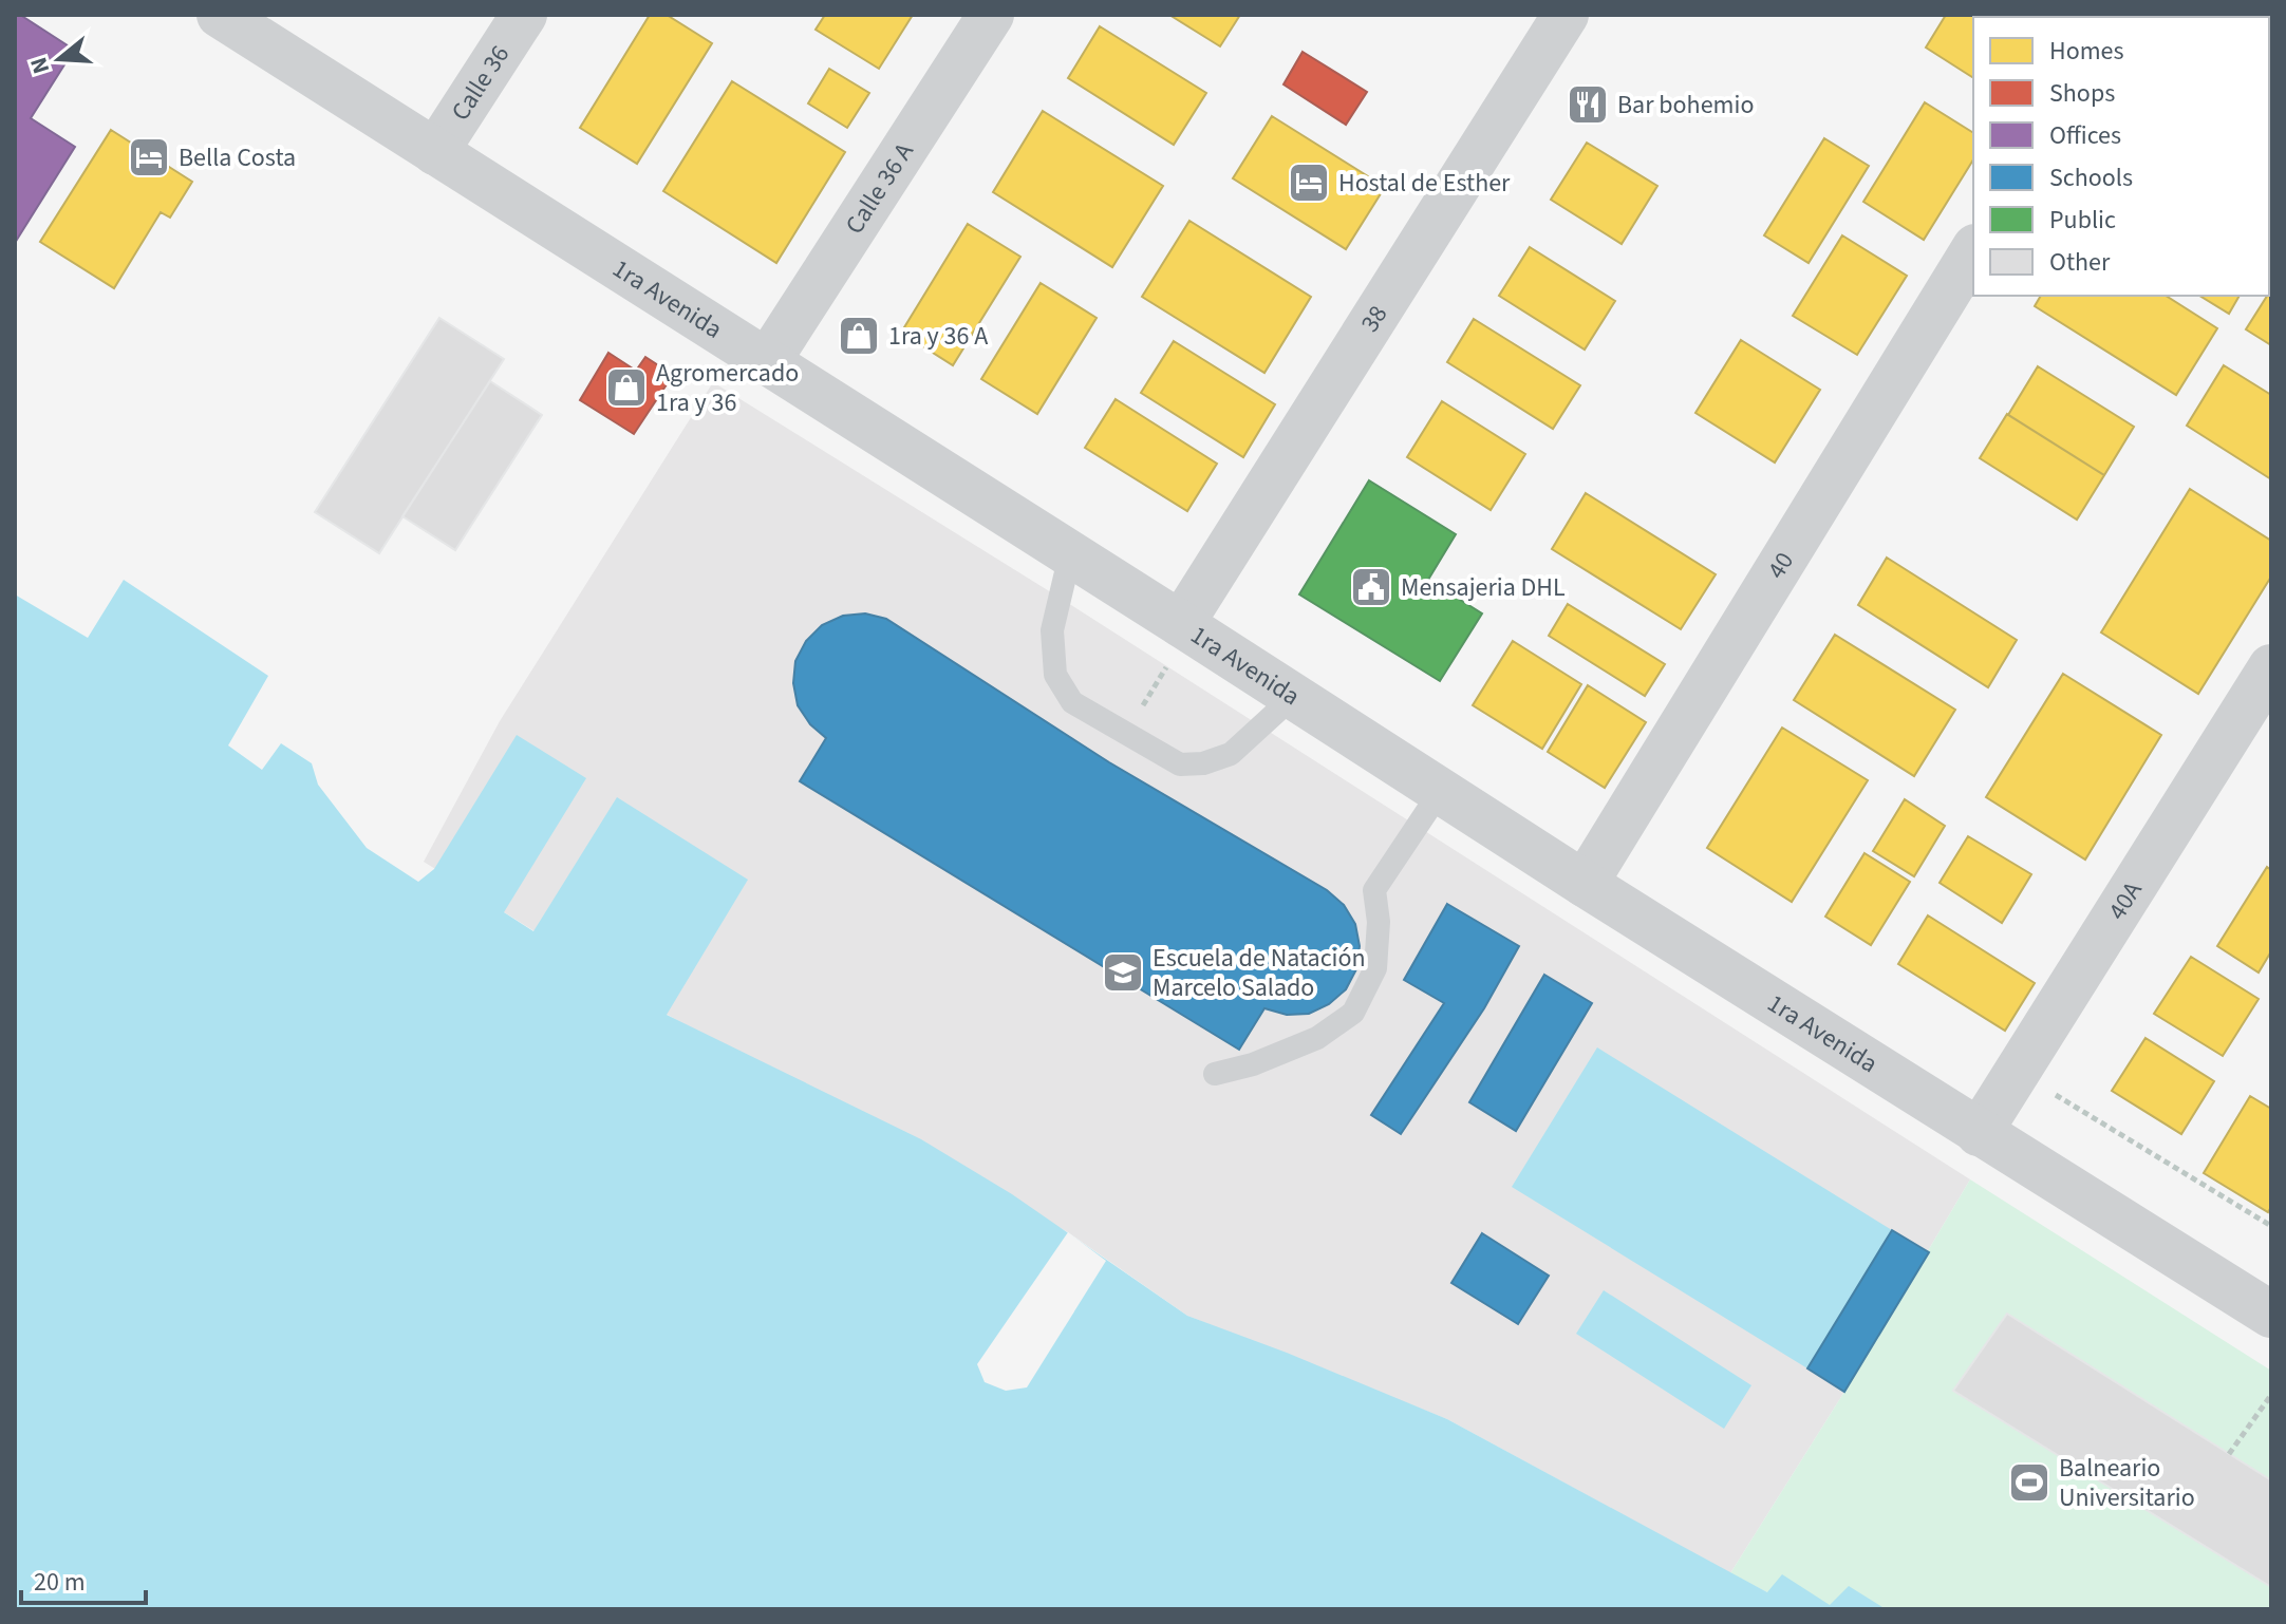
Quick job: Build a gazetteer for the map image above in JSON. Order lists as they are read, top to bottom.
{
  "streets": {
    "street": [
      "Calle 36",
      "Calle 36 A",
      "1ra Avenida",
      "38",
      "40",
      "40A"
    ]
  },
  "crossings": [
    ["Calle 36", "1ra Avenida"],
    ["Calle 36 A", "1ra Avenida"],
    ["1ra Avenida", "38"],
    ["1ra Avenida", "40"],
    ["1ra Avenida", "40A"]
  ],
  "places": {
    "restaurant": ["Bar bohemio"],
    "hotel": ["Bella Costa", "Hostal de Esther"],
    "shop": ["1ra y 36 A", "Agromercado 1ra y 36"],
    "public building": ["Mensajeria DHL"],
    "school or university": ["Escuela de Natación Marcelo Salado"],
    "sports": ["Balneario Universitario"]
  },
  "legend": [
    "Homes",
    "Shops",
    "Offices",
    "Schools",
    "Public",
    "Other"
  ],
  "scale_bar": "20 m",
  "north": "left"
}
